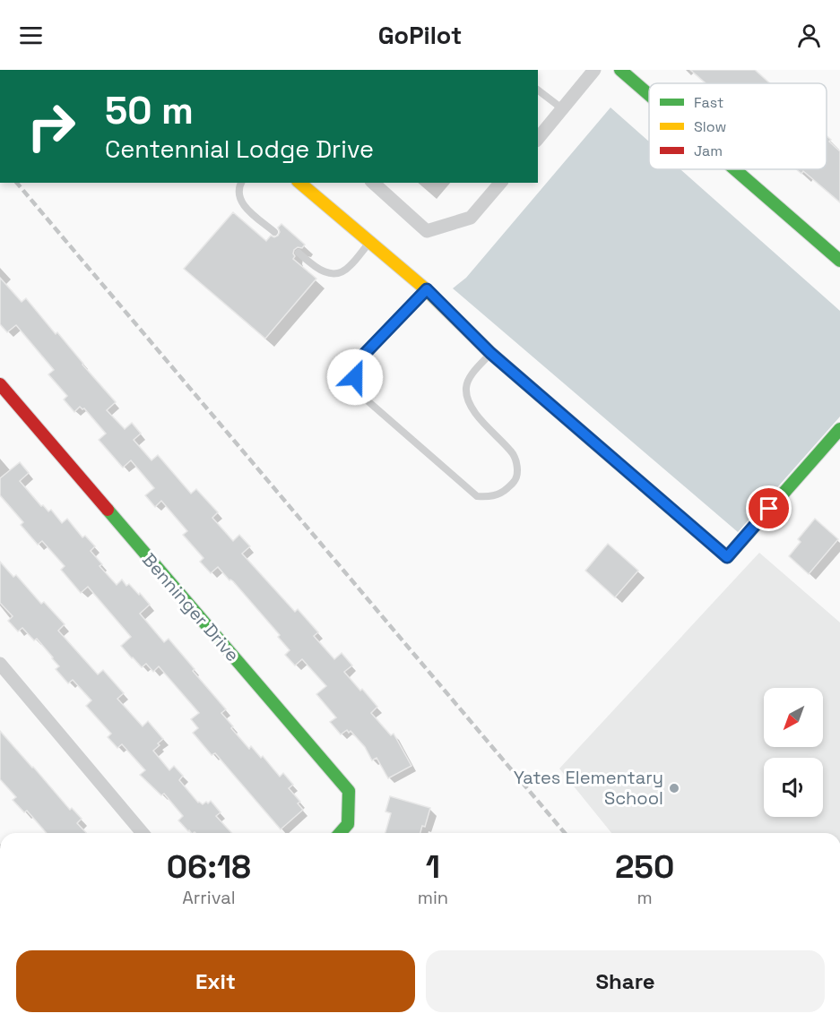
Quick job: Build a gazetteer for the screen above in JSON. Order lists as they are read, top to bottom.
{
  "streets": {
    "street": ["Benninger Drive"]
  },
  "places": ["Yates Elementary School"],
  "legend": ["Fast", "Slow", "Jam"],
  "north": "bottom left",
  "page": {
    "header": "GoPilot",
    "turn": ["50 m", "Centennial Lodge Drive"],
    "eta": [
      "06:18",
      "Arrival",
      "1",
      "min",
      "250",
      "m"
    ],
    "buttons": ["Exit", "Share"]
  }
}
